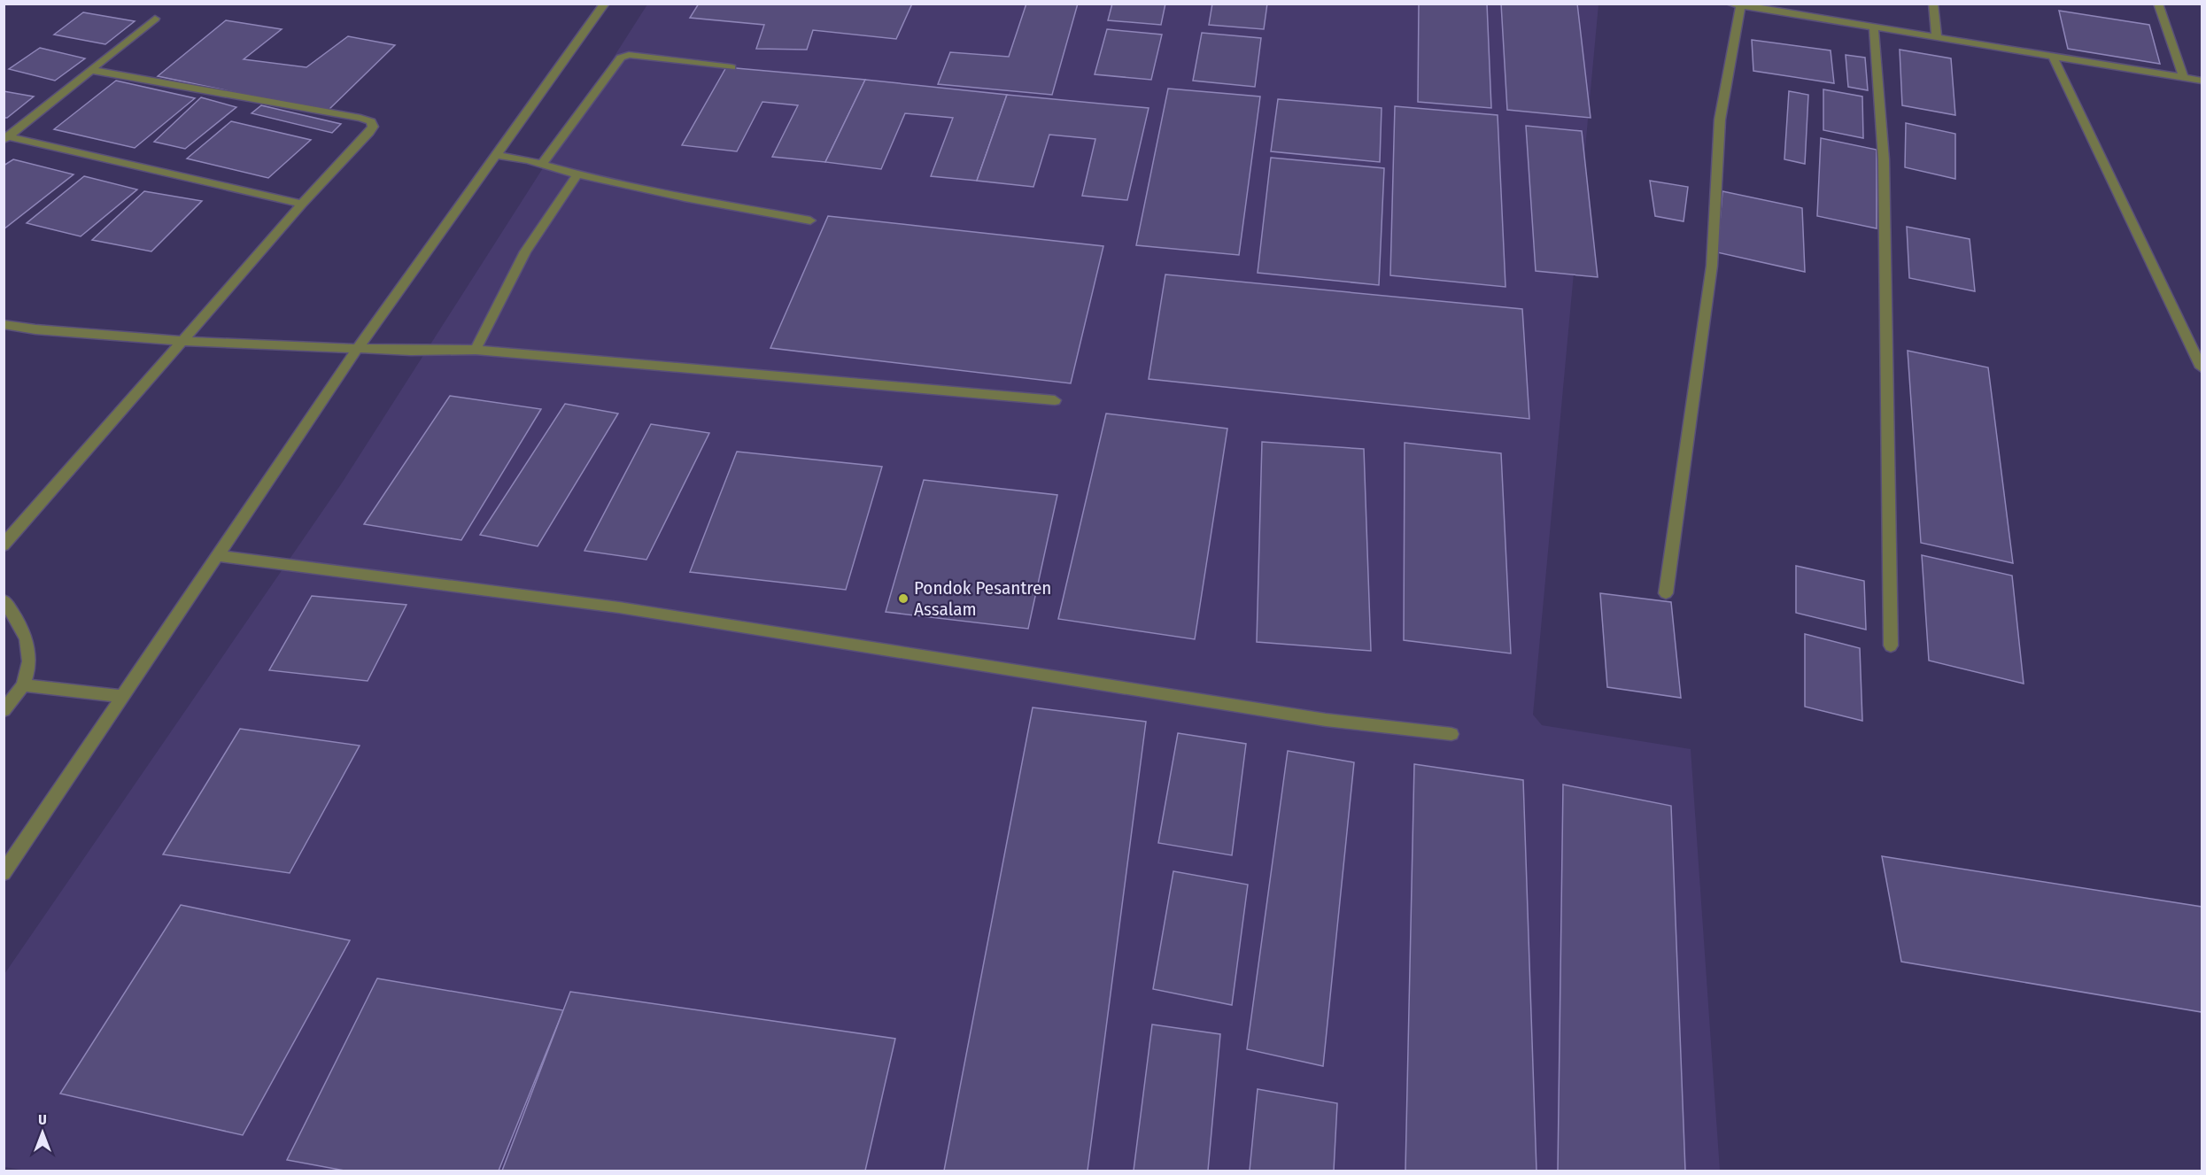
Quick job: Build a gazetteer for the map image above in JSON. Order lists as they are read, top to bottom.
{
  "places": ["Pondok Pesantren Assalam"],
  "north": "top"
}
